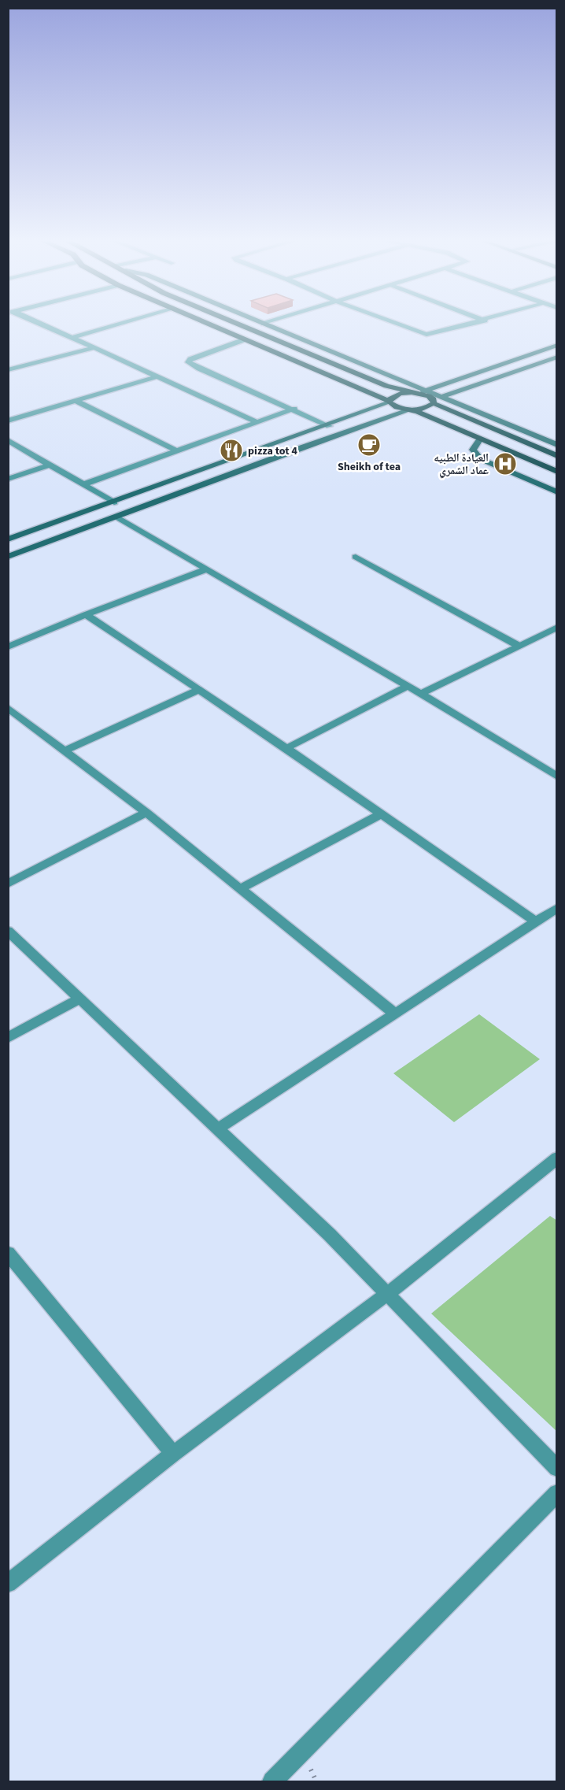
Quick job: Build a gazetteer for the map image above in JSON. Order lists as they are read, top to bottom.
{
  "places": {
    "cafe": ["Sheikh of tea"],
    "restaurant": ["pizza tot 4"],
    "hospital": ["العيادة الطبيه عماد الشمري"]
  }
}
